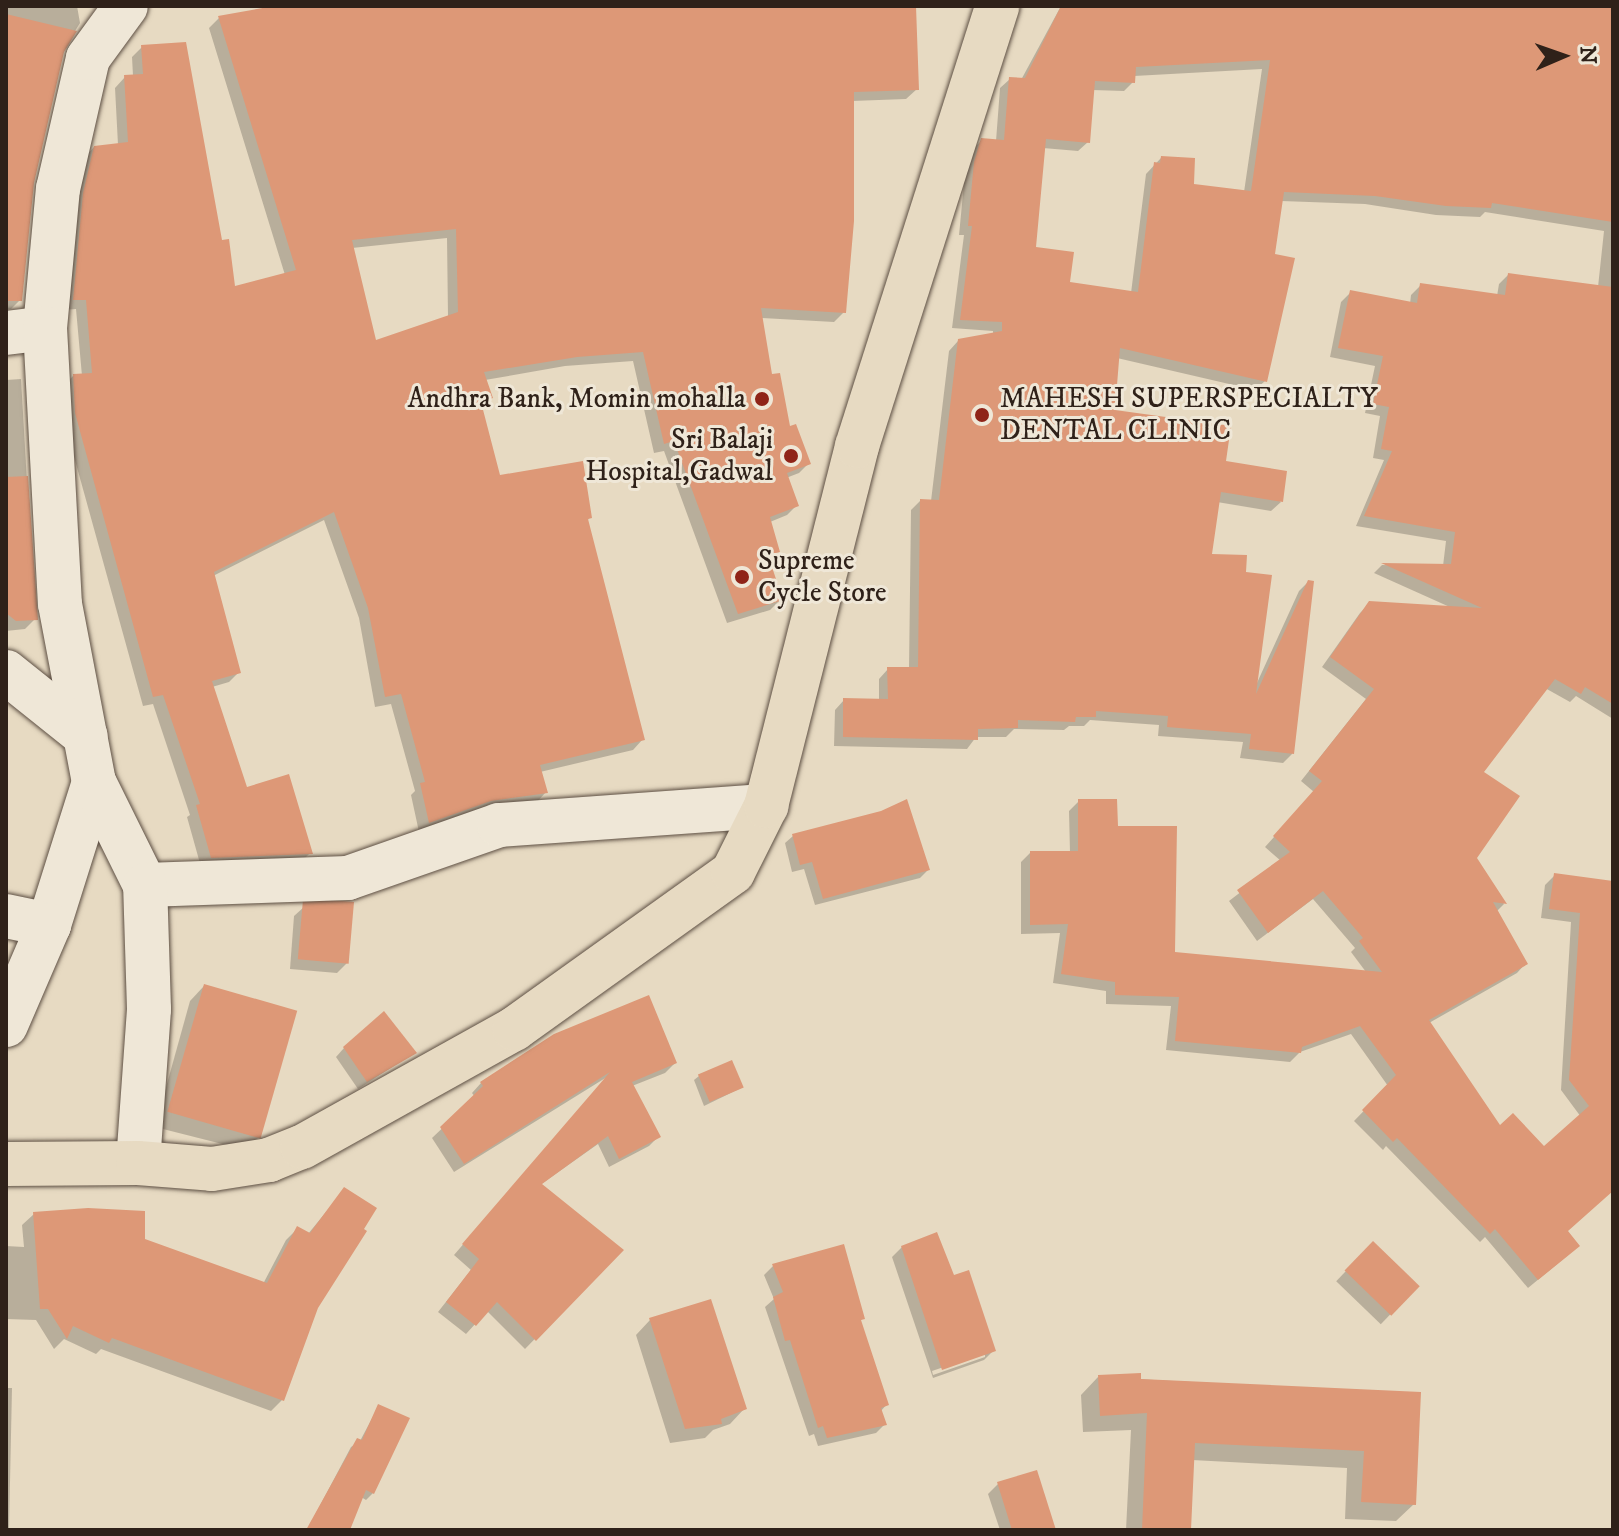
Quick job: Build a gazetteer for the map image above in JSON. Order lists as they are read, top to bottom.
{
  "places": [
    "Andhra Bank, Momin mohalla",
    "MAHESH SUPERSPECIALTY DENTAL CLINIC",
    "Sri Balaji Hospital,Gadwal",
    "Supreme Cycle Store"
  ],
  "north": "right"
}
